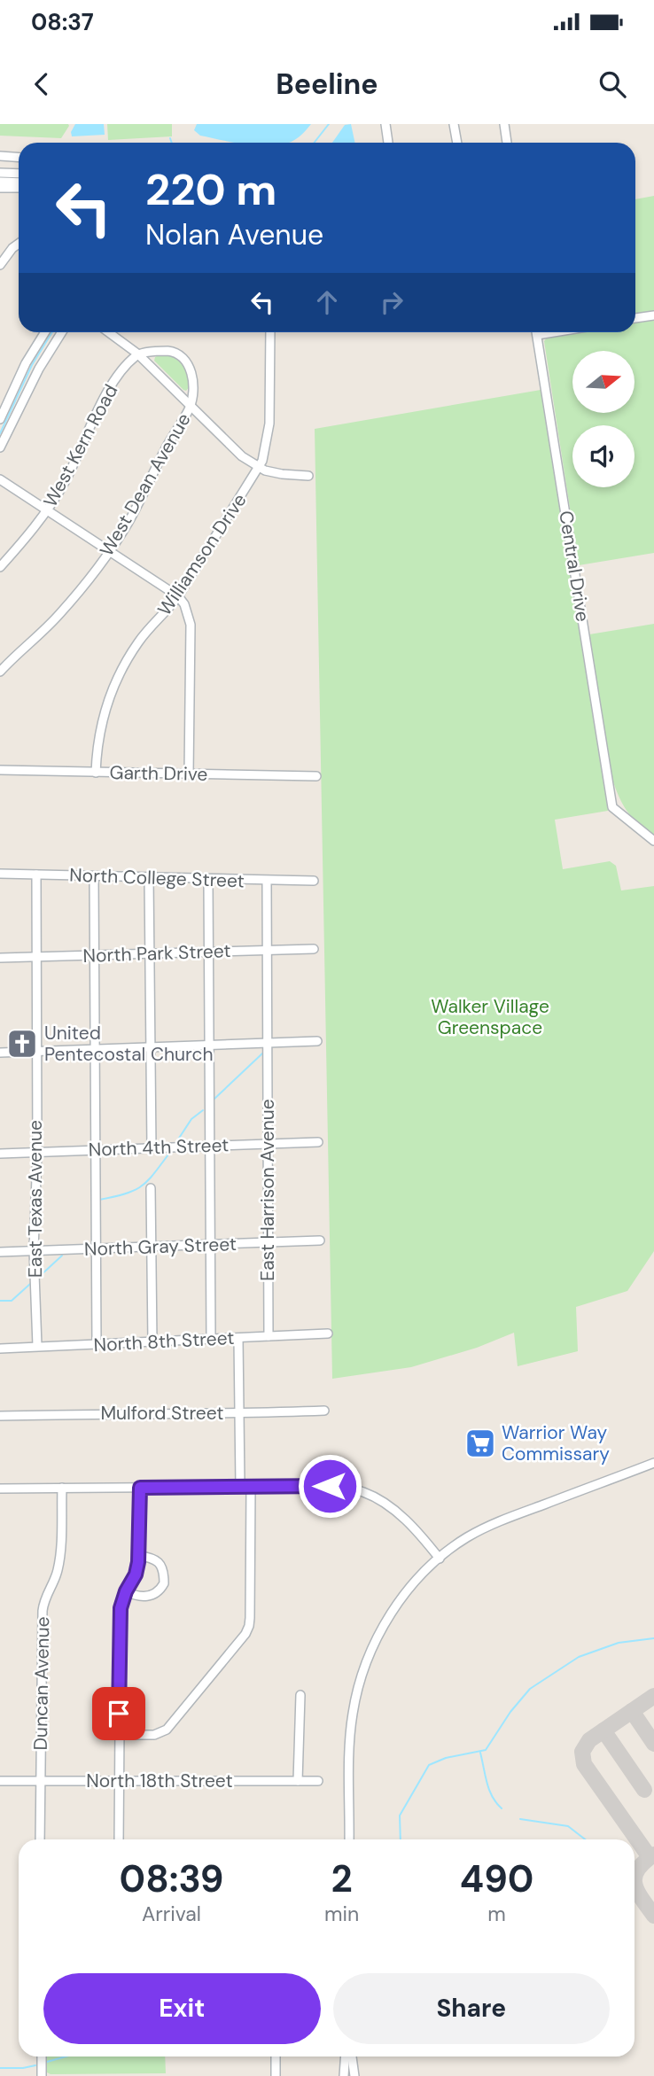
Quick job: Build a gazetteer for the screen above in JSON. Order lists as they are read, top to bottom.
{
  "streets": {
    "street": [
      "West Kern Road",
      "West Dean Avenue",
      "Williamson Drive",
      "Central Drive",
      "Garth Drive",
      "North College Street",
      "North Park Street",
      "North 4th Street",
      "East Harrison Avenue",
      "East Texas Avenue",
      "North Gray Street",
      "North 8th Street",
      "Mulford Street",
      "Duncan Avenue",
      "North 18th Street"
    ]
  },
  "crossings": [
    ["Williamson Drive", "Garth Drive"],
    ["North College Street", "East Harrison Avenue"],
    ["North College Street", "East Texas Avenue"],
    ["North Park Street", "East Harrison Avenue"],
    ["North Park Street", "East Texas Avenue"],
    ["North 4th Street", "East Harrison Avenue"],
    ["North 4th Street", "East Texas Avenue"],
    ["East Harrison Avenue", "North Gray Street"],
    ["East Harrison Avenue", "North 8th Street"],
    ["East Texas Avenue", "North Gray Street"],
    ["East Texas Avenue", "North 8th Street"],
    ["Duncan Avenue", "North 18th Street"]
  ],
  "parks": ["Walker Village Greenspace"],
  "places": {
    "church": ["United Pentecostal Church"],
    "supermarket": ["Warrior Way Commissary"]
  },
  "north": "right",
  "page": {
    "status": "08:37",
    "header": "Beeline",
    "turn": ["220 m", "Nolan Avenue"],
    "eta": [
      "08:39",
      "Arrival",
      "2",
      "min",
      "490",
      "m"
    ],
    "buttons": ["Exit", "Share"]
  }
}
